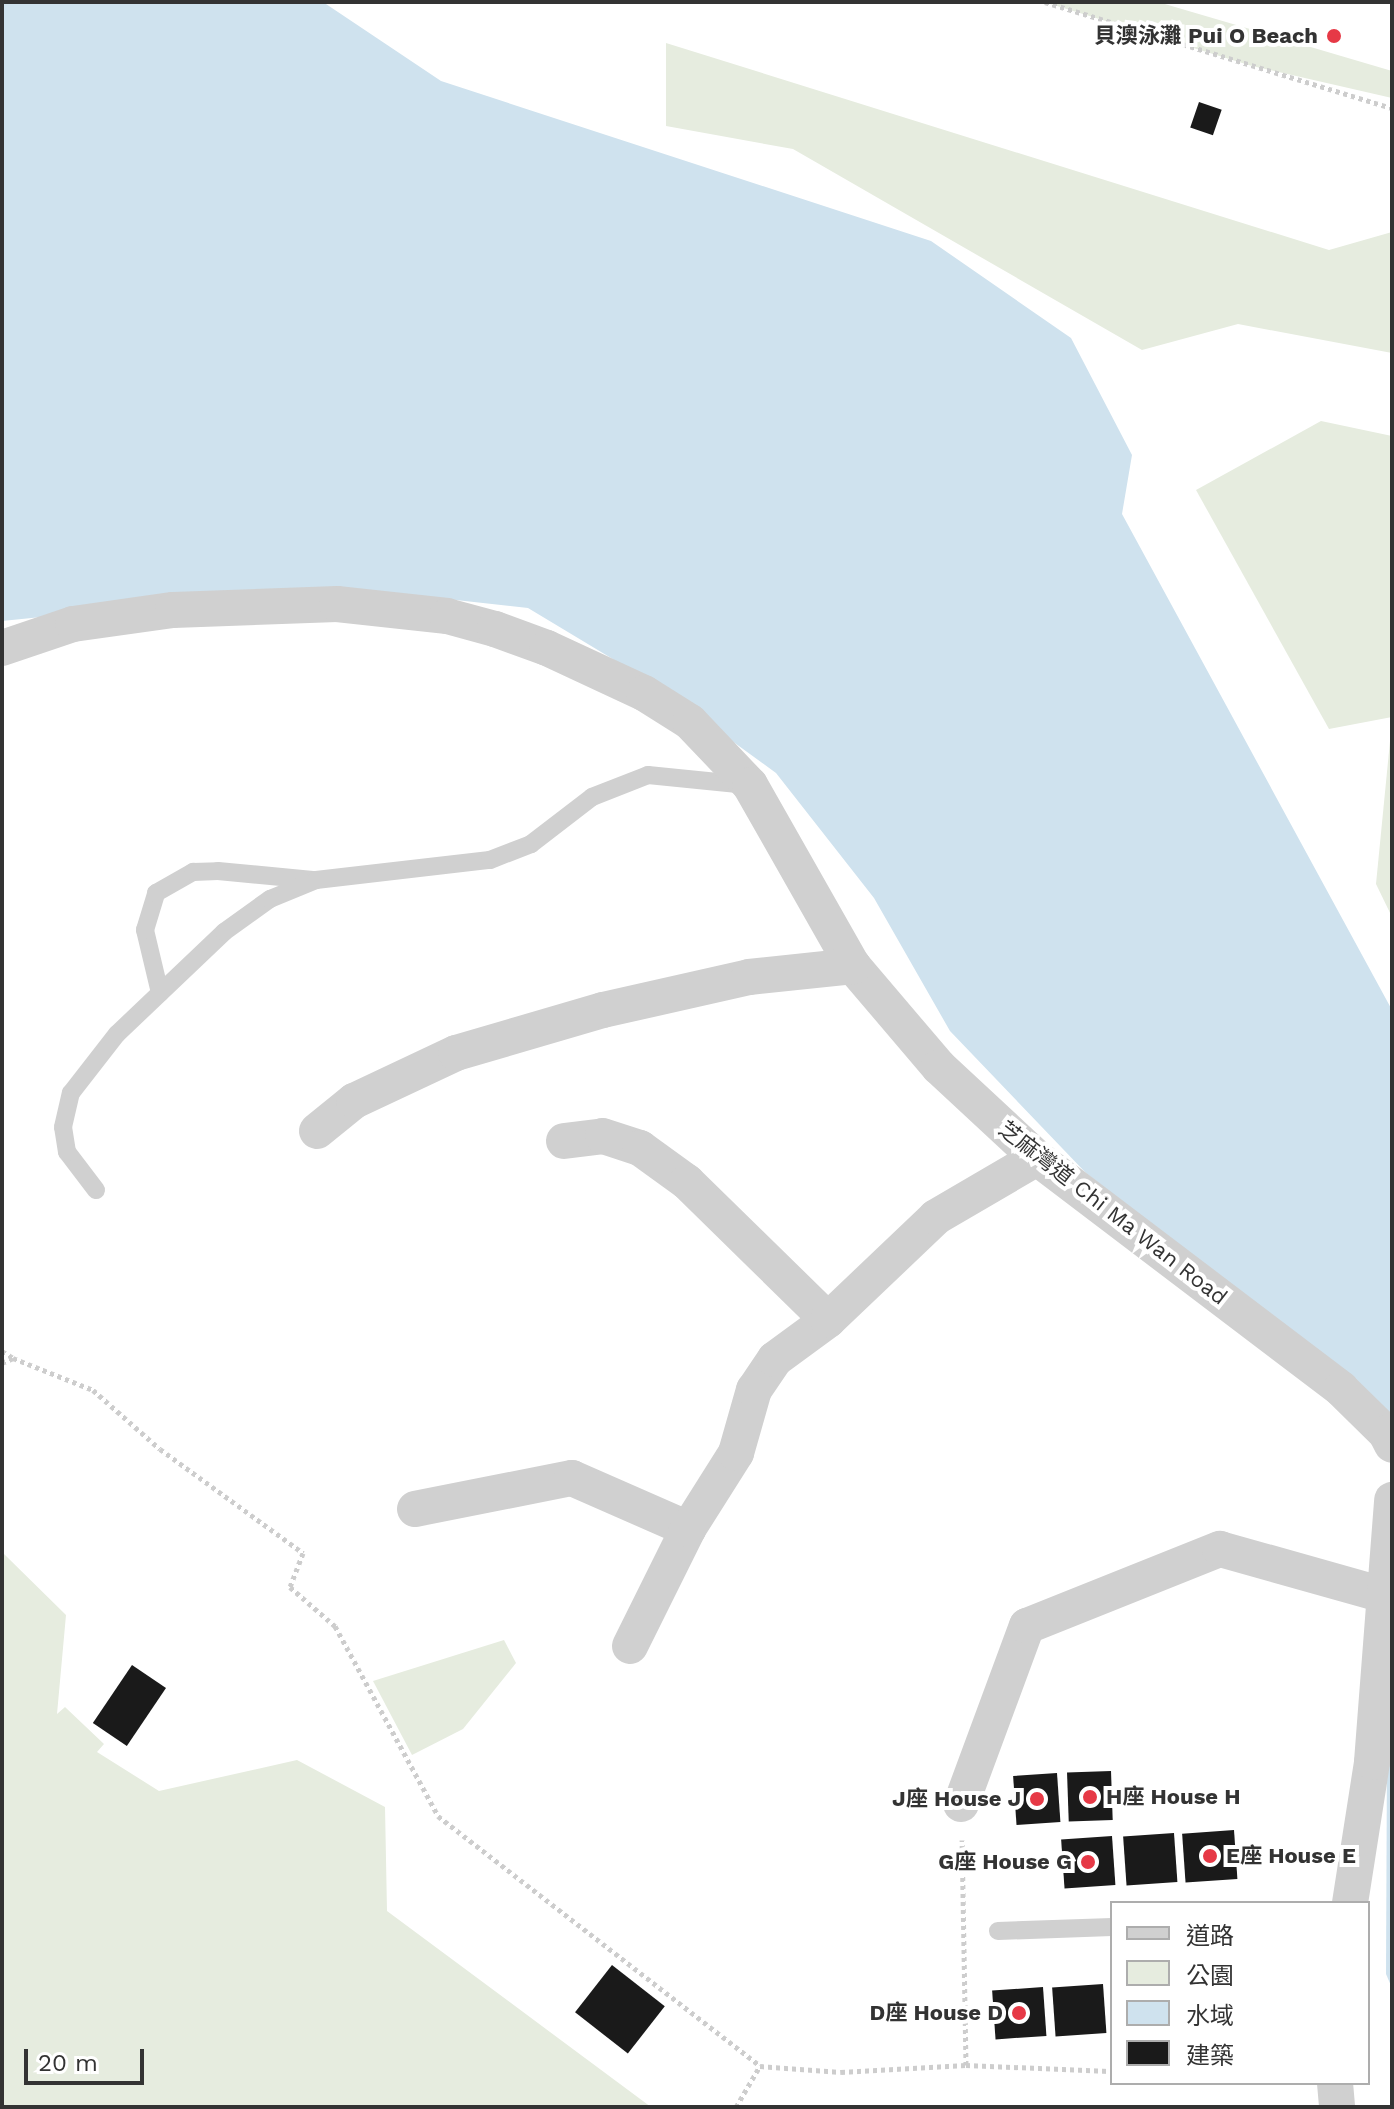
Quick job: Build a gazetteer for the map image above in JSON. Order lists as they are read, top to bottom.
{
  "streets": {
    "street": ["芝麻灣道 Chi Ma Wan Road"]
  },
  "places": [
    "貝澳泳灘 Pui O Beach",
    "H座 House H",
    "J座 House J",
    "E座 House E",
    "G座 House G",
    "D座 House D"
  ],
  "legend": [
    "道路",
    "公園",
    "水域",
    "建築"
  ],
  "scale_bar": "20 m"
}
